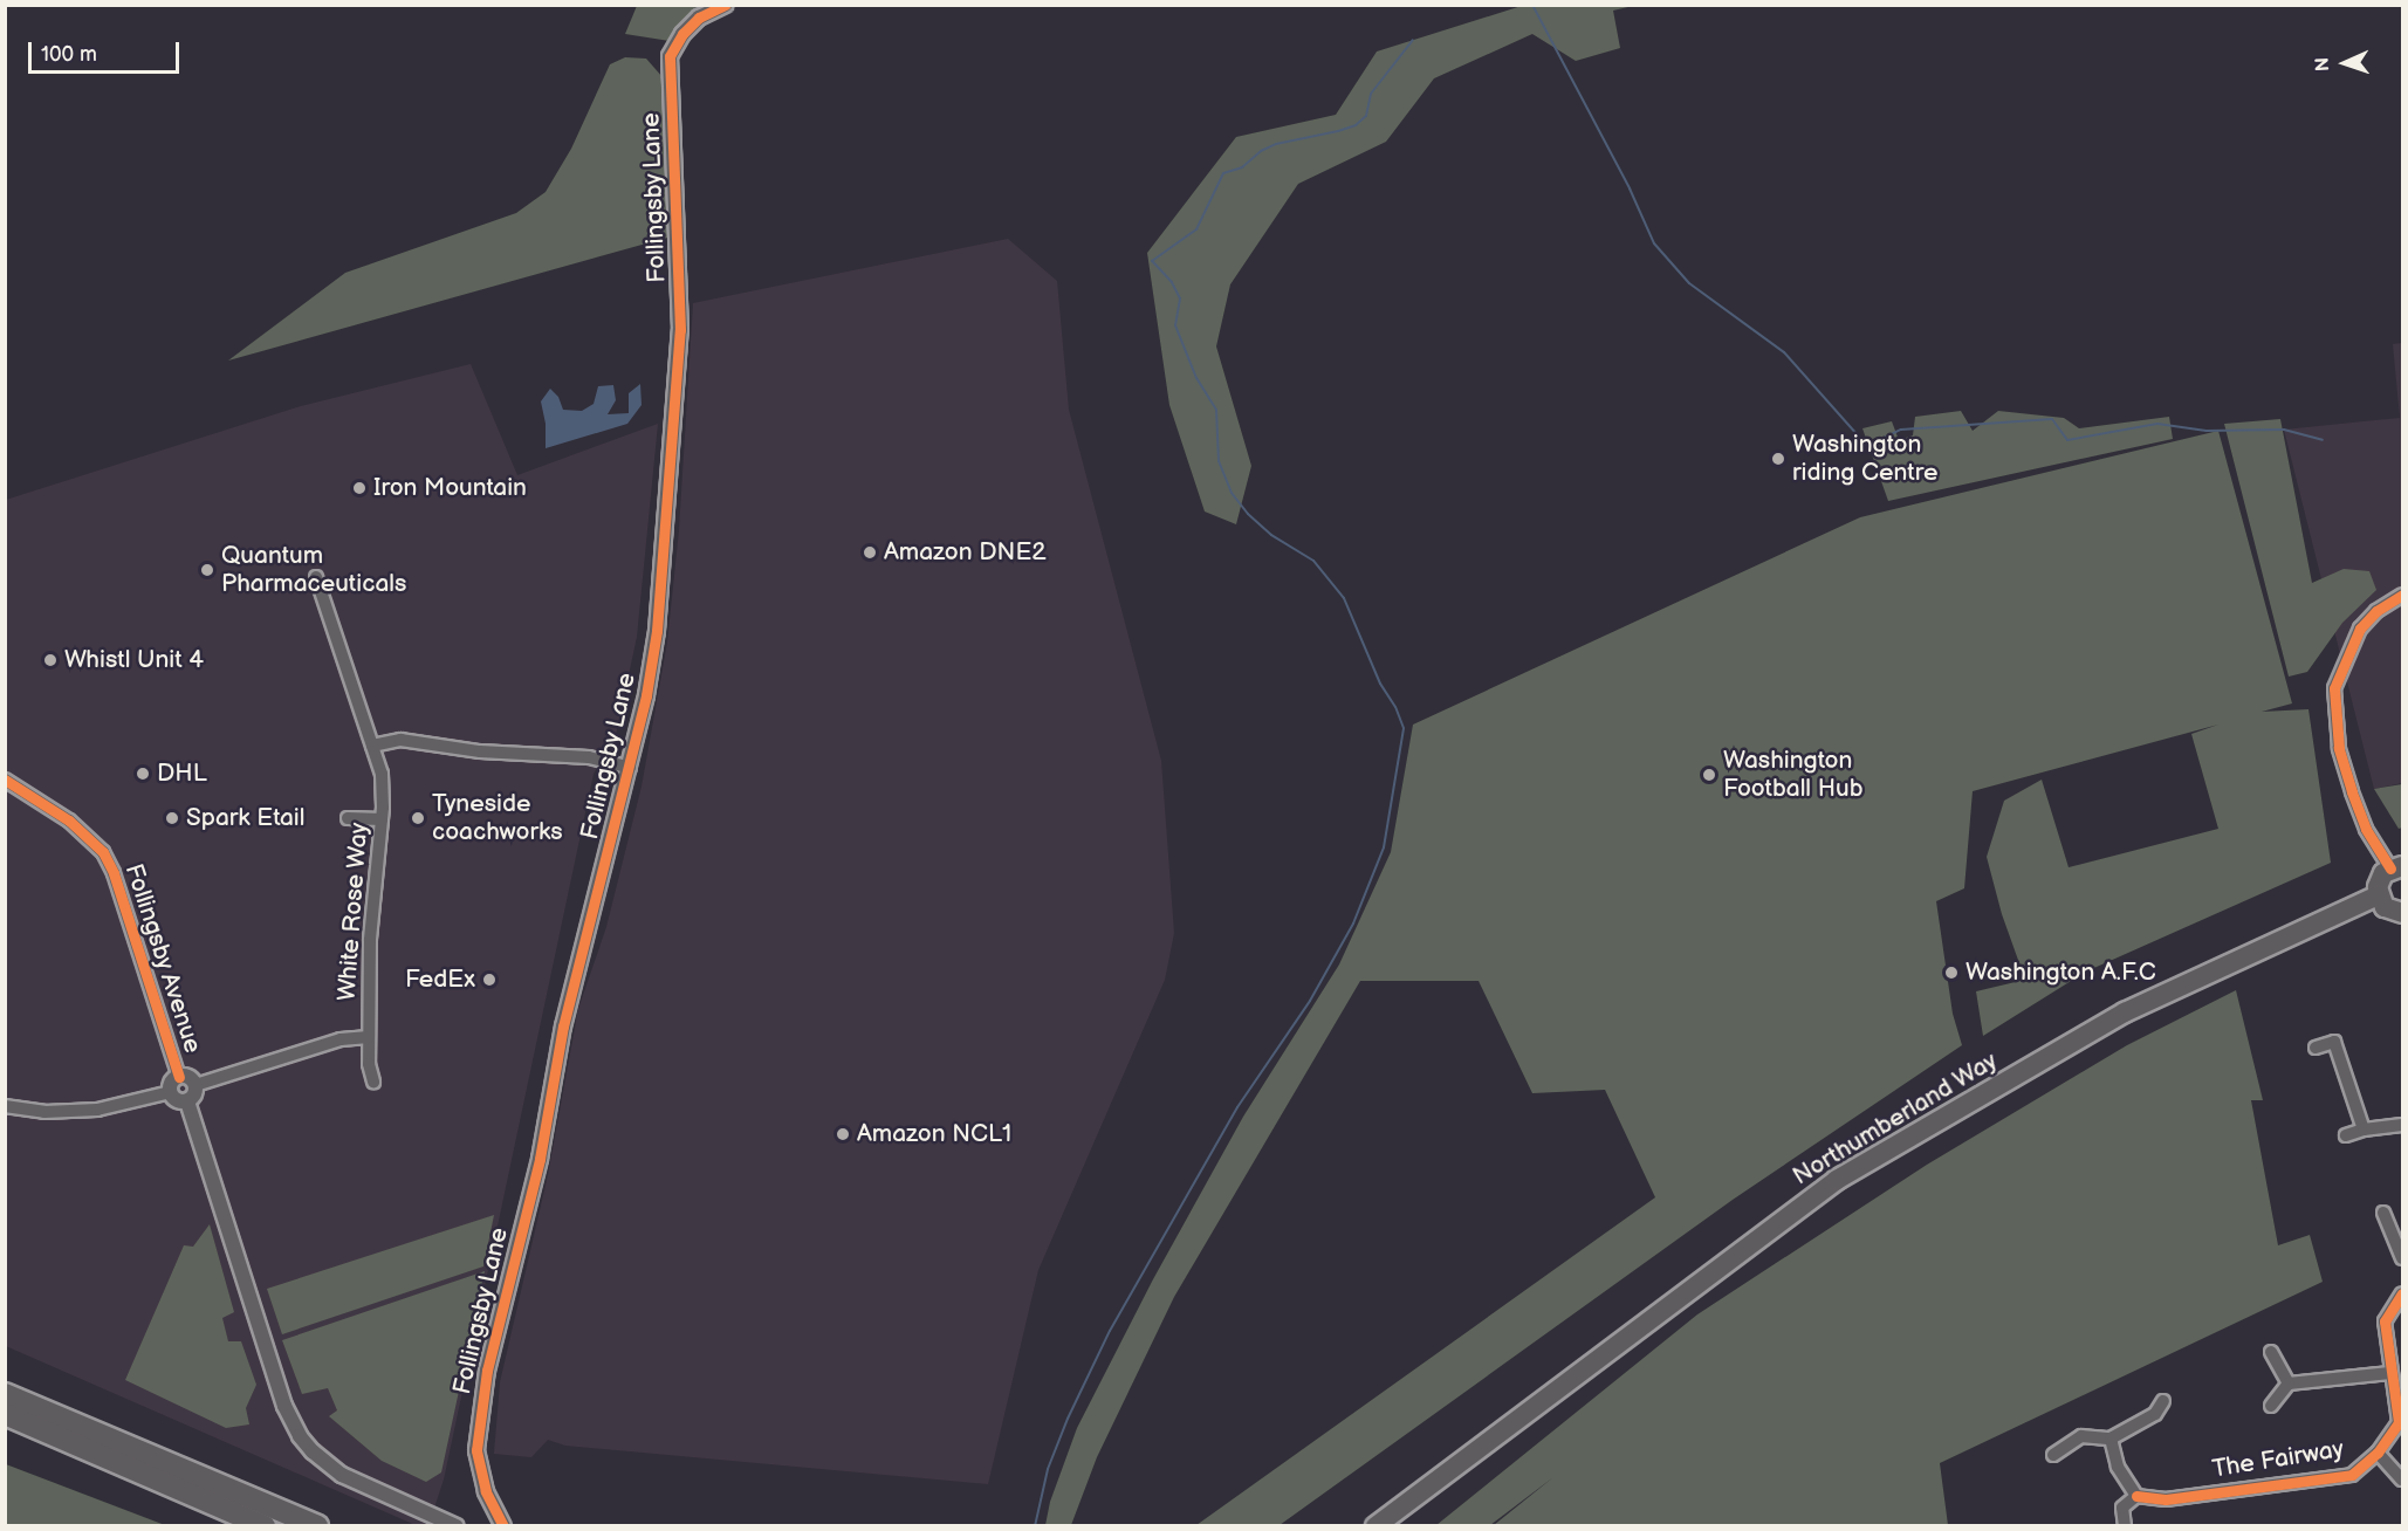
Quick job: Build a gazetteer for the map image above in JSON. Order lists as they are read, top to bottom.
{
  "streets": {
    "main road": ["Northumberland Way"],
    "street": [
      "Follingsby Lane",
      "White Rose Way",
      "Follingsby Avenue",
      "The Fairway"
    ]
  },
  "places": [
    "Washington riding Centre",
    "Iron Mountain",
    "Amazon DNE2",
    "Quantum Pharmaceuticals",
    "Whistl Unit 4",
    "DHL",
    "Washington Football Hub",
    "Spark Etail",
    "Tyneside coachworks",
    "Washington A.F.C",
    "FedEx",
    "Amazon NCL1"
  ],
  "scale_bar": "100 m",
  "north": "left"
}
